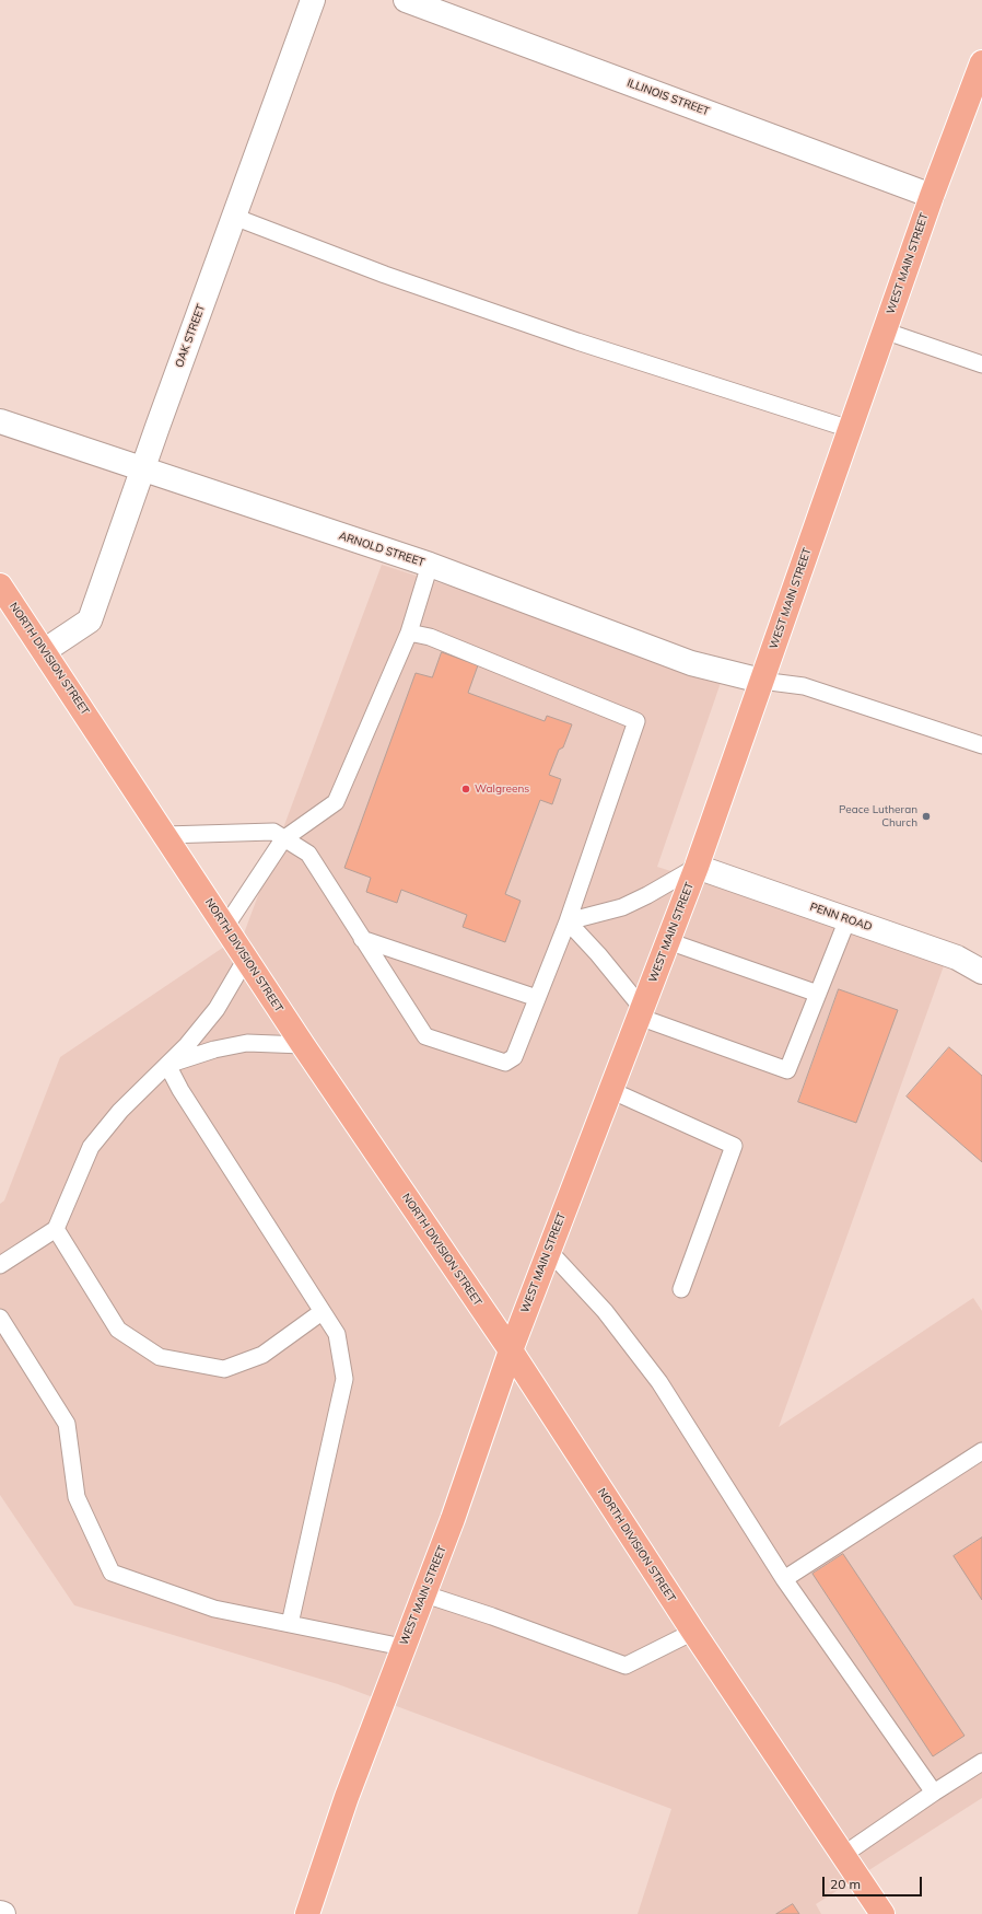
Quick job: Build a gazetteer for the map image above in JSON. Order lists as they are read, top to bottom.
{
  "streets": {
    "main road": ["WEST MAIN STREET", "NORTH DIVISION STREET"],
    "street": [
      "ILLINOIS STREET",
      "OAK STREET",
      "ARNOLD STREET",
      "PENN ROAD"
    ]
  },
  "crossings": [
    ["ILLINOIS STREET", "WEST MAIN STREET"],
    ["WEST MAIN STREET", "ARNOLD STREET"],
    ["WEST MAIN STREET", "NORTH DIVISION STREET"],
    ["WEST MAIN STREET", "PENN ROAD"],
    ["OAK STREET", "ARNOLD STREET"],
    ["OAK STREET", "NORTH DIVISION STREET"]
  ],
  "places": ["Walgreens", "Peace Lutheran Church"],
  "scale_bar": "20 m"
}
